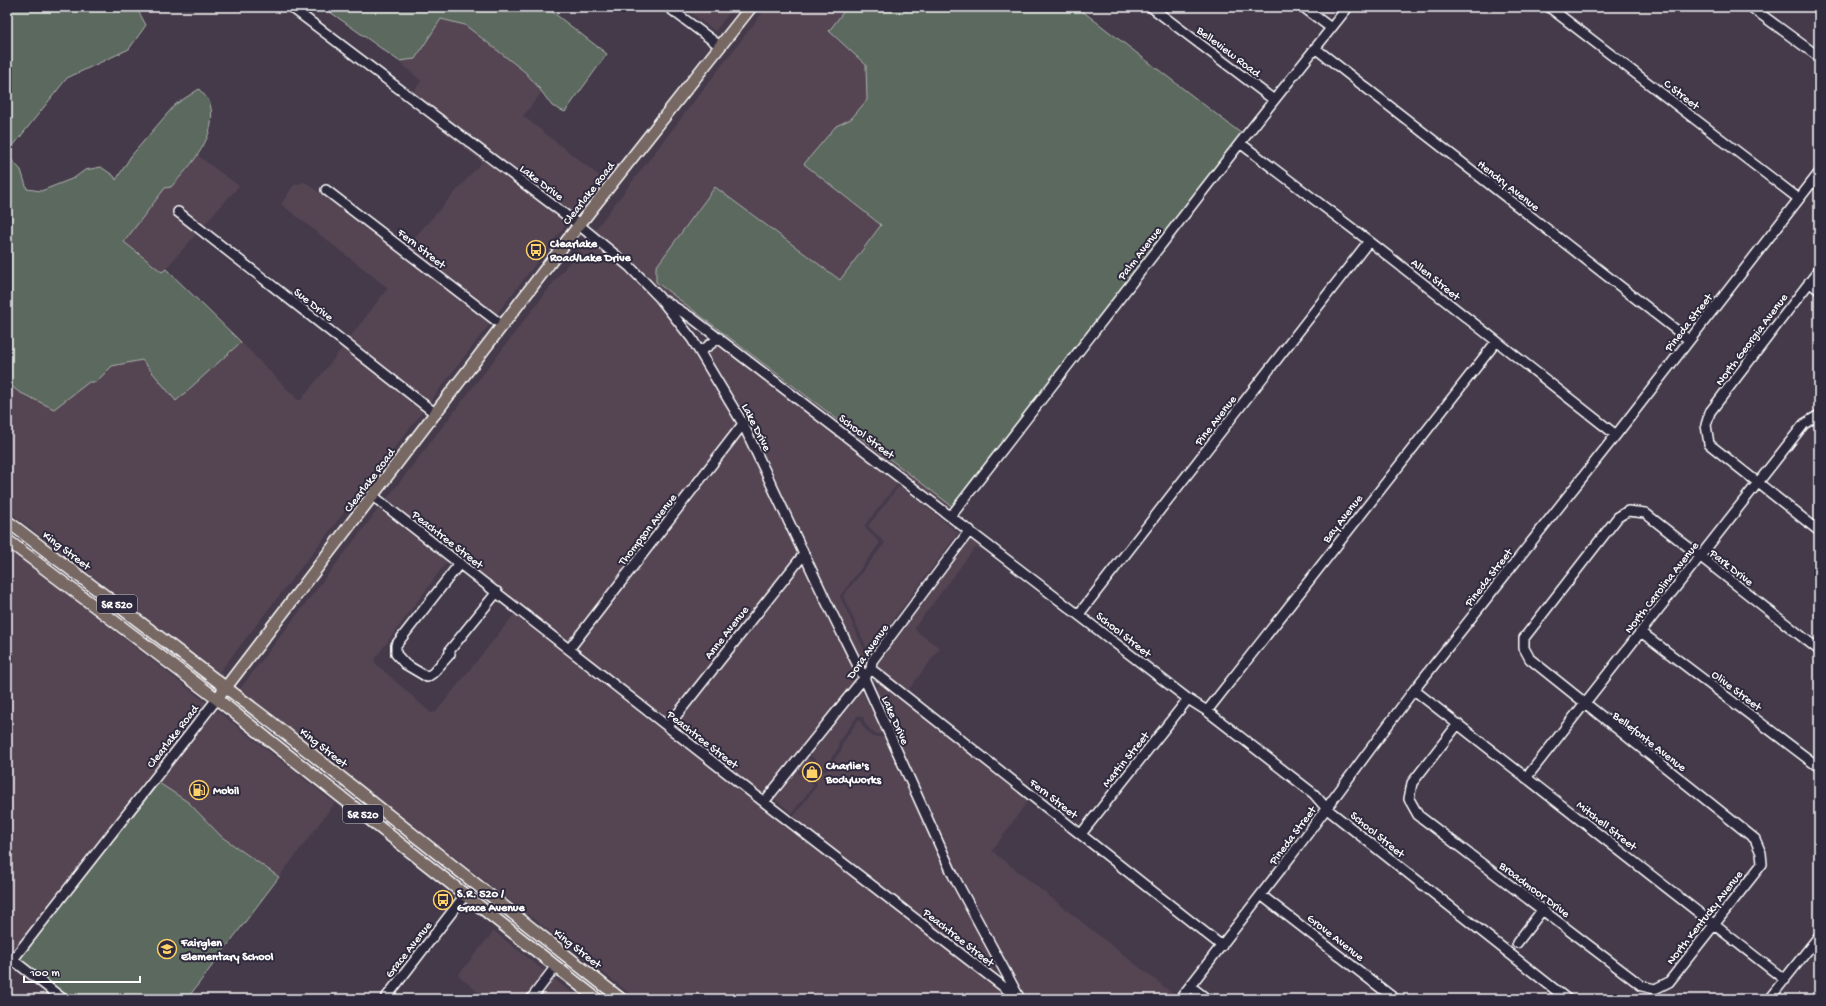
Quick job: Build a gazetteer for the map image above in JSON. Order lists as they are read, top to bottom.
{
  "streets": {
    "main road": ["Clearlake Road", "King Street", "SR 520"],
    "street": [
      "Belleview Road",
      "C Street",
      "Lake Drive",
      "Hendry Avenue",
      "Fern Street",
      "Palm Avenue",
      "Allen Street",
      "Sue Drive",
      "Pineda Street",
      "North Georgia Avenue",
      "Pine Avenue",
      "School Street",
      "Bay Avenue",
      "Thompson Avenue",
      "Peachtree Street",
      "Park Drive",
      "North Carolina Avenue",
      "Anne Avenue",
      "Dora Avenue",
      "Olive Street",
      "Bellefonte Avenue",
      "Martin Street",
      "Mitchell Street",
      "Broadmoor Drive",
      "North Kentucky Avenue",
      "Grove Avenue",
      "Grace Avenue"
    ]
  },
  "crossings": [
    ["Belleview Road", "Palm Avenue"],
    ["C Street", "Pineda Street"],
    ["Lake Drive", "Clearlake Road"],
    ["Lake Drive", "School Street"],
    ["Lake Drive", "Thompson Avenue"],
    ["Lake Drive", "Peachtree Street"],
    ["Lake Drive", "Anne Avenue"],
    ["Lake Drive", "Dora Avenue"],
    ["Hendry Avenue", "Palm Avenue"],
    ["Hendry Avenue", "Pineda Street"],
    ["Clearlake Road", "Fern Street"],
    ["Clearlake Road", "Sue Drive"],
    ["Clearlake Road", "Peachtree Street"],
    ["Clearlake Road", "King Street"],
    ["Clearlake Road", "SR 520"],
    ["Fern Street", "Pineda Street"],
    ["Fern Street", "Dora Avenue"],
    ["Fern Street", "Martin Street"],
    ["Palm Avenue", "Allen Street"],
    ["Palm Avenue", "School Street"],
    ["Allen Street", "Pineda Street"],
    ["Allen Street", "Pine Avenue"],
    ["Allen Street", "Bay Avenue"],
    ["Pineda Street", "School Street"],
    ["Pineda Street", "Mitchell Street"],
    ["Pineda Street", "Grove Avenue"],
    ["North Georgia Avenue", "North Carolina Avenue"],
    ["Pine Avenue", "School Street"],
    ["School Street", "Bay Avenue"],
    ["School Street", "Dora Avenue"],
    ["School Street", "Martin Street"],
    ["Thompson Avenue", "Peachtree Street"],
    ["Peachtree Street", "Anne Avenue"],
    ["Peachtree Street", "Dora Avenue"],
    ["Park Drive", "North Carolina Avenue"],
    ["Park Drive", "Bellefonte Avenue"],
    ["North Carolina Avenue", "Olive Street"],
    ["North Carolina Avenue", "Bellefonte Avenue"],
    ["North Carolina Avenue", "Mitchell Street"],
    ["SR 520", "Grace Avenue"],
    ["Bellefonte Avenue", "North Kentucky Avenue"],
    ["Mitchell Street", "Broadmoor Drive"],
    ["Mitchell Street", "North Kentucky Avenue"],
    ["Broadmoor Drive", "North Kentucky Avenue"]
  ],
  "places": {
    "bus stop": ["Clearlake Road/Lake Drive", "S.R. 520 / Grace Avenue"],
    "shop": ["Charlie's Bodyworks"],
    "fuel station": ["Mobil"],
    "school or university": ["Fairglen Elementary School"]
  },
  "scale_bar": "100 m"
}
